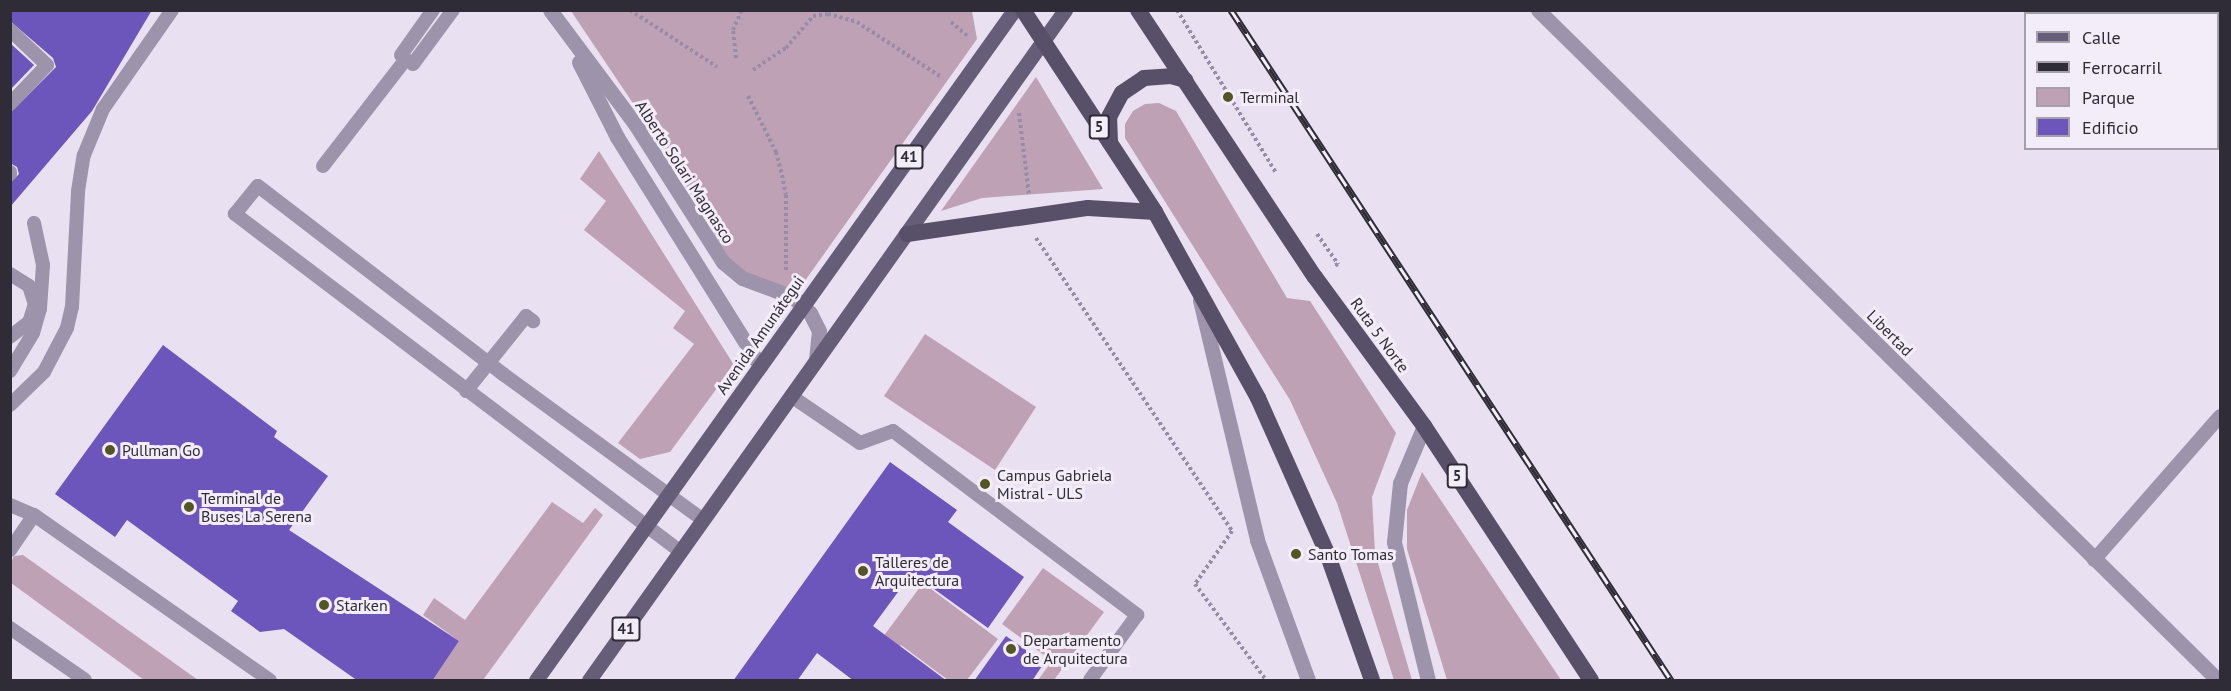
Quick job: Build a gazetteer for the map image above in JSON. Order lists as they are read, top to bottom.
{
  "streets": {
    "highway": ["5", "Ruta 5 Norte"],
    "main road": ["41", "Avenida Amunátegui"],
    "street": ["Alberto Solari Magnasco", "Libertad"]
  },
  "crossings": [
    ["5", "41"],
    ["Alberto Solari Magnasco", "Avenida Amunátegui"]
  ],
  "places": [
    "Terminal",
    "Pullman Go",
    "Campus Gabriela Mistral - ULS",
    "Terminal de Buses La Serena",
    "Santo Tomas",
    "Talleres de Arquitectura",
    "Starken",
    "Departamento de Arquitectura"
  ],
  "legend": [
    "Calle",
    "Ferrocarril",
    "Parque",
    "Edificio"
  ]
}
